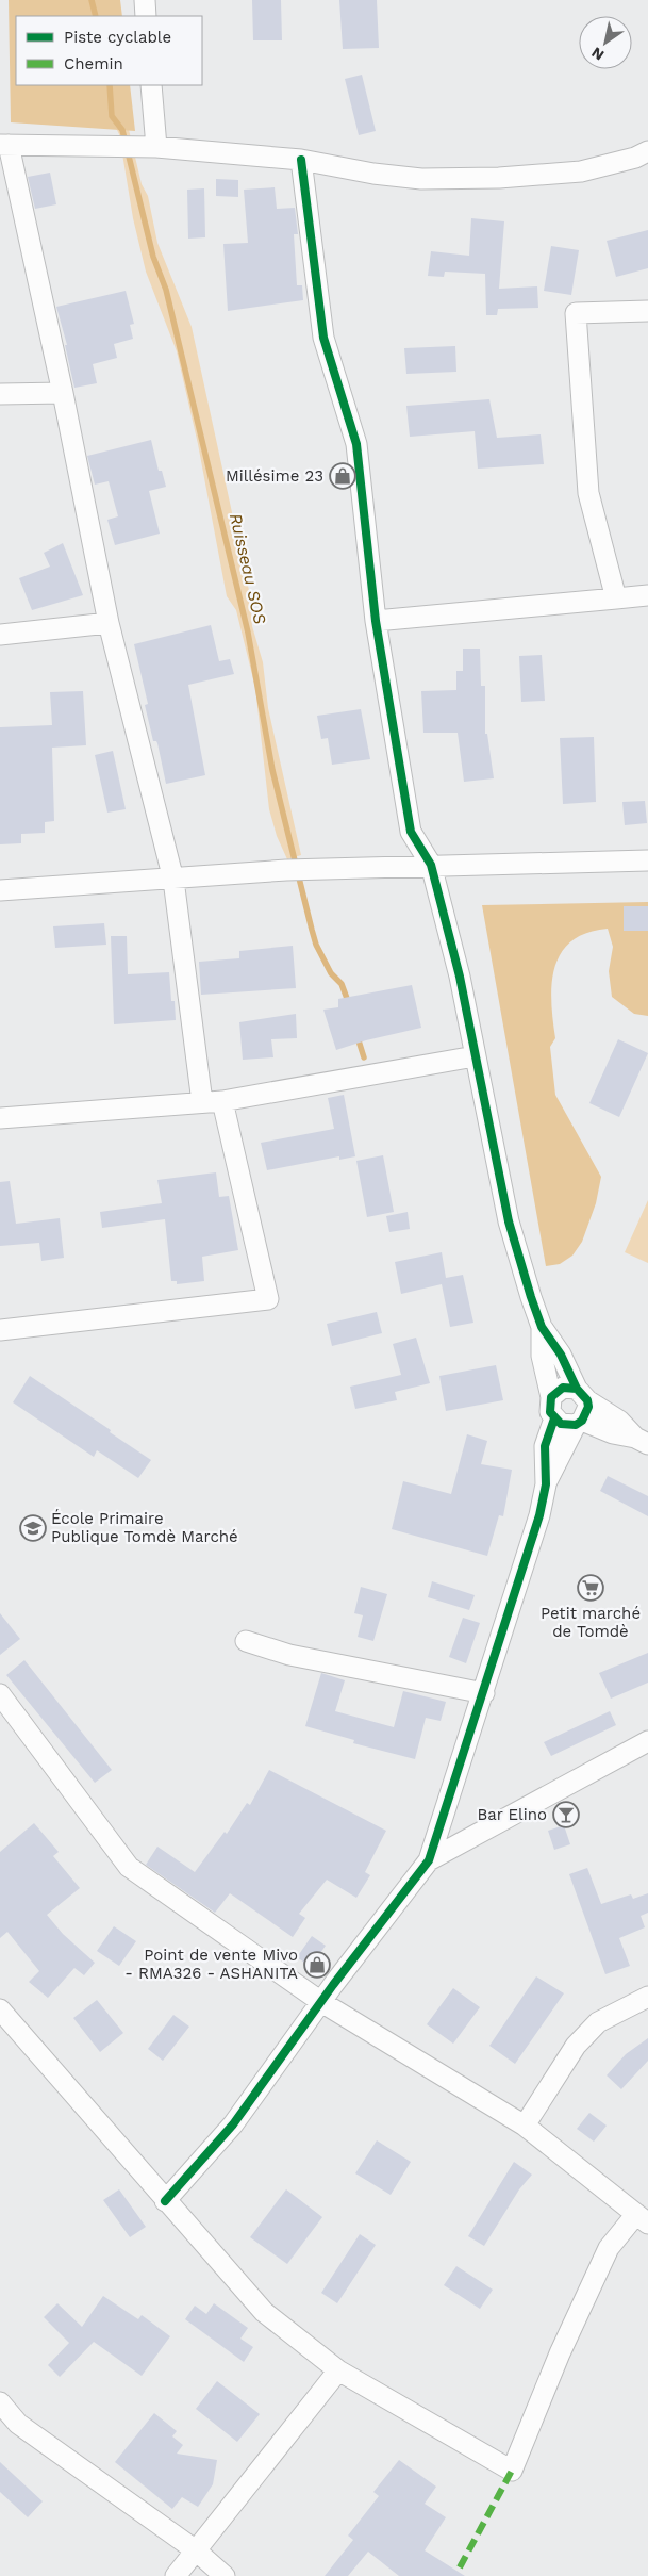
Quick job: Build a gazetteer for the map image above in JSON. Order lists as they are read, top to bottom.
{
  "water": ["Ruisseau SOS"],
  "places": {
    "shop": ["Millésime 23", "Point de vente Mivo - RMA326 - ASHANITA"],
    "school or university": ["École Primaire Publique Tomdè Marché"],
    "supermarket": ["Petit marché de Tomdè"],
    "bar": ["Bar Elino"]
  },
  "legend": ["Piste cyclable", "Chemin"],
  "north": "bottom left"
}
